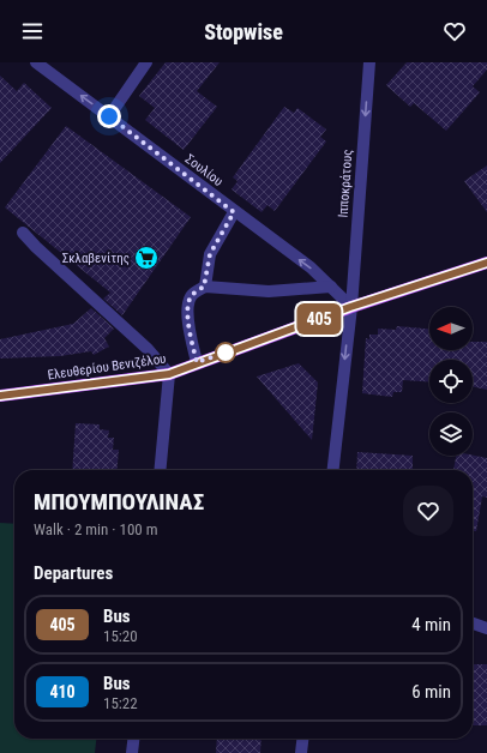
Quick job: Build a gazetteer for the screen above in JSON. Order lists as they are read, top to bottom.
{
  "streets": {
    "main road": ["Ελευθερίου Βενιζέλου"],
    "street": ["Σουλίου", "Ιπποκράτους"]
  },
  "crossings": [
    ["Σουλίου", "Ιπποκράτους"],
    ["Σουλίου", "Ελευθερίου Βενιζέλου"],
    ["Ιπποκράτους", "Ελευθερίου Βενιζέλου"]
  ],
  "one_way": ["Σουλίου", "Ιπποκράτους"],
  "places": {
    "supermarket": ["Σκλαβενίτης"]
  },
  "lines": ["bus line 405"],
  "north": "left",
  "page": {
    "header": "Stopwise",
    "on_map": "405",
    "heading": [
      ["ΜΠΟΥΜΠΟΥΛΙΝΑΣ", "Walk · 2 min · 100 m"],
      "Departures"
    ],
    "list": [
      {
        "mark": "405",
        "name": "Bus",
        "note": "15:20",
        "value": "4 min"
      },
      {
        "mark": "410",
        "name": "Bus",
        "note": "15:22",
        "value": "6 min"
      }
    ]
  }
}
